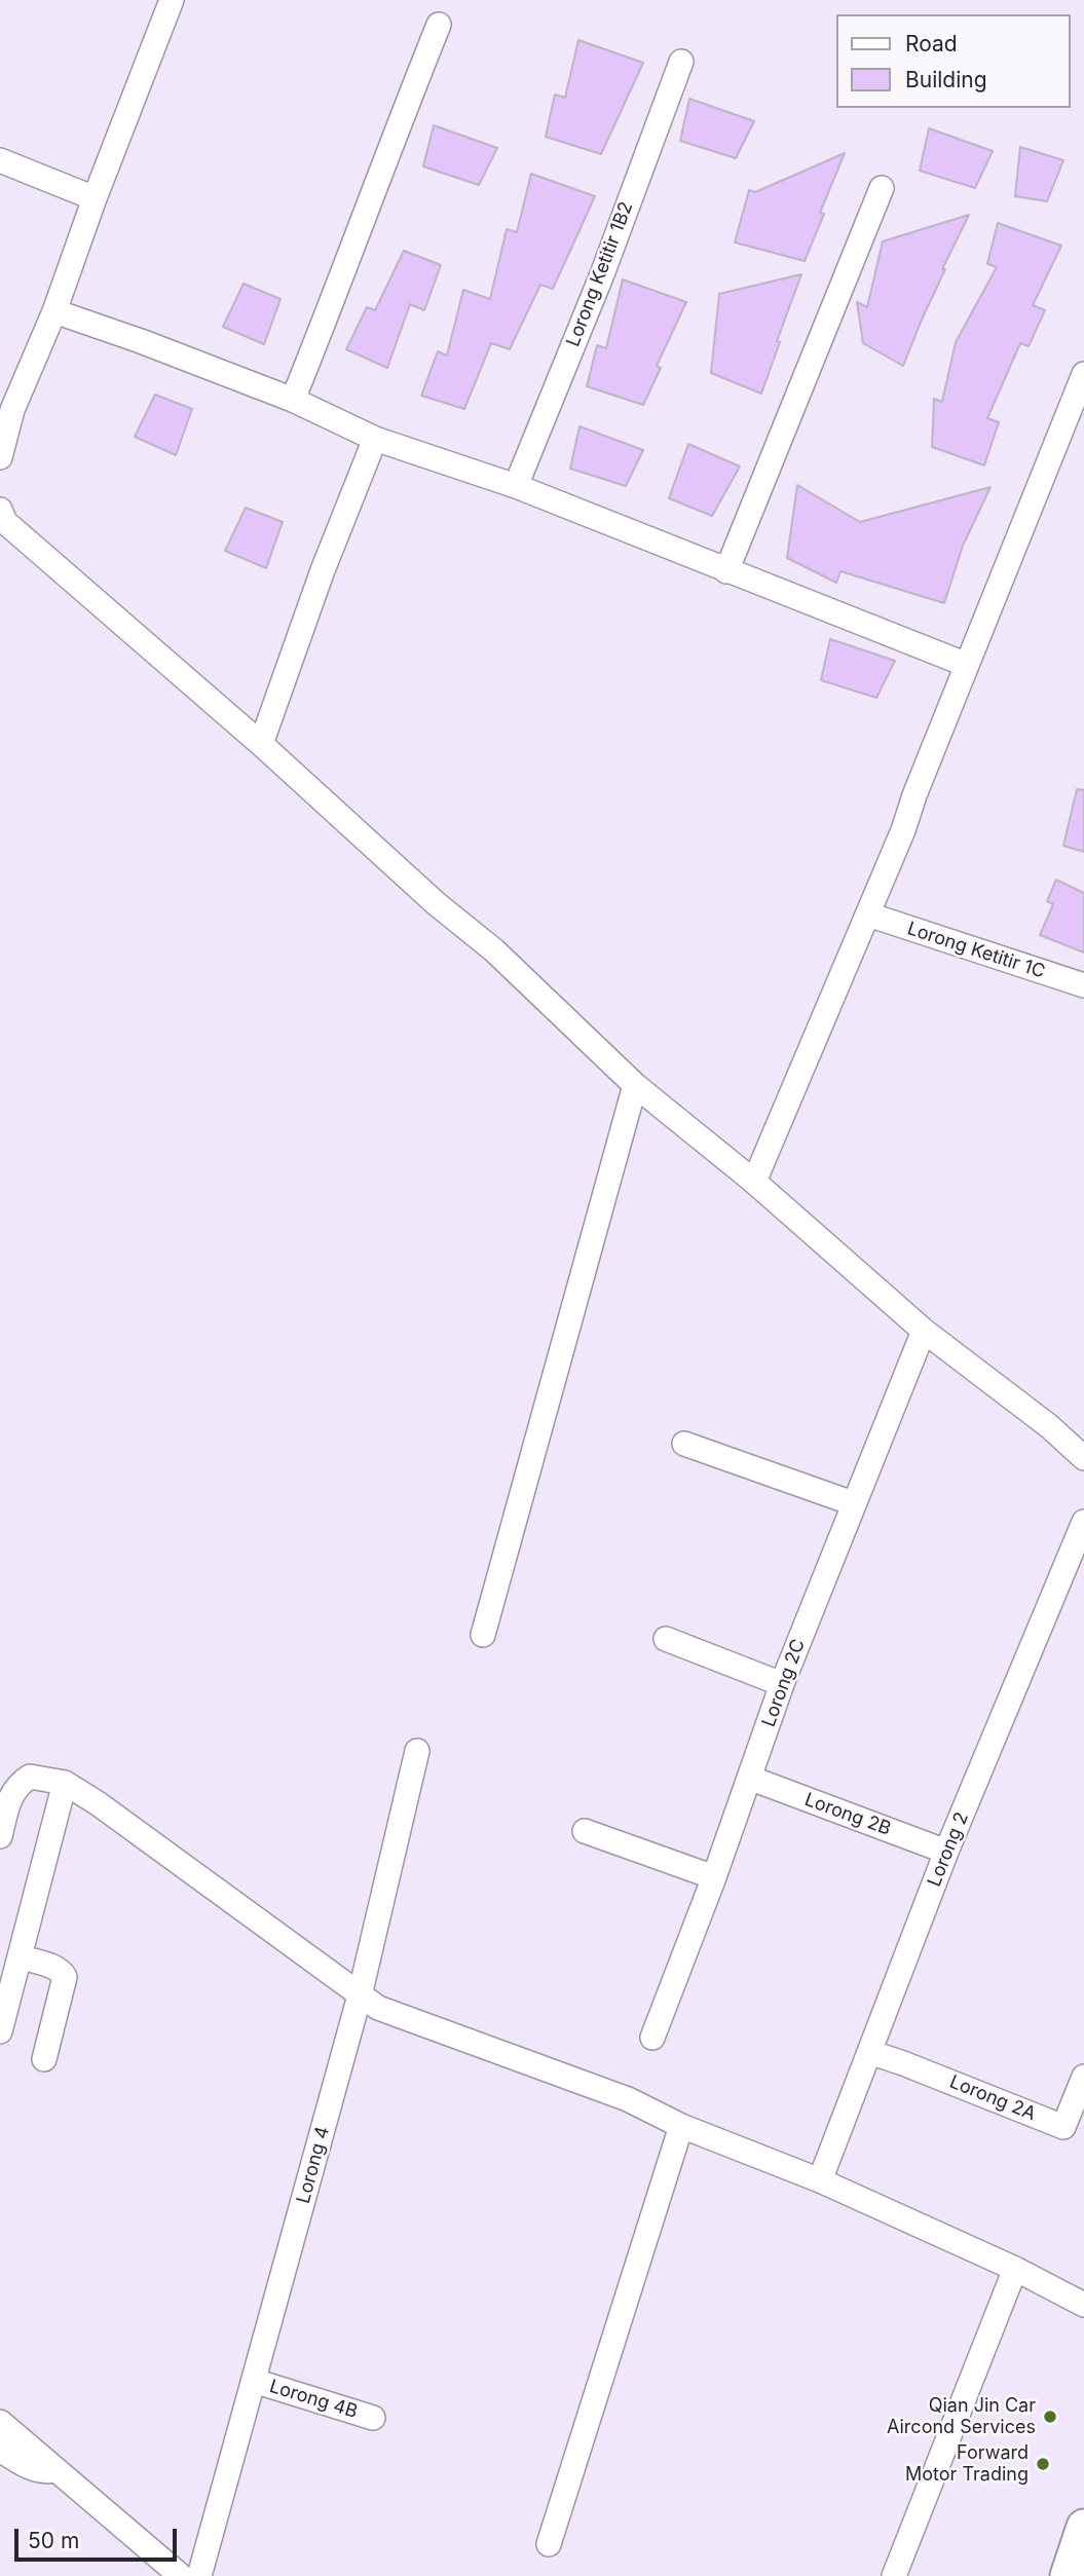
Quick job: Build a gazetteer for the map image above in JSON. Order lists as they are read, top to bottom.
{
  "streets": {
    "street": [
      "Lorong Ketitir 1B2",
      "Lorong Ketitir 1C",
      "Lorong 2C",
      "Lorong 2B",
      "Lorong 2",
      "Lorong 2A",
      "Lorong 4",
      "Lorong 4B"
    ]
  },
  "crossings": [
    ["Lorong 2C", "Lorong 2B"],
    ["Lorong 2B", "Lorong 2"],
    ["Lorong 2", "Lorong 2A"],
    ["Lorong 4", "Lorong 4B"]
  ],
  "places": ["Qian Jin Car Aircond Services", "Forward Motor Trading"],
  "legend": ["Road", "Building"],
  "scale_bar": "50 m"
}
